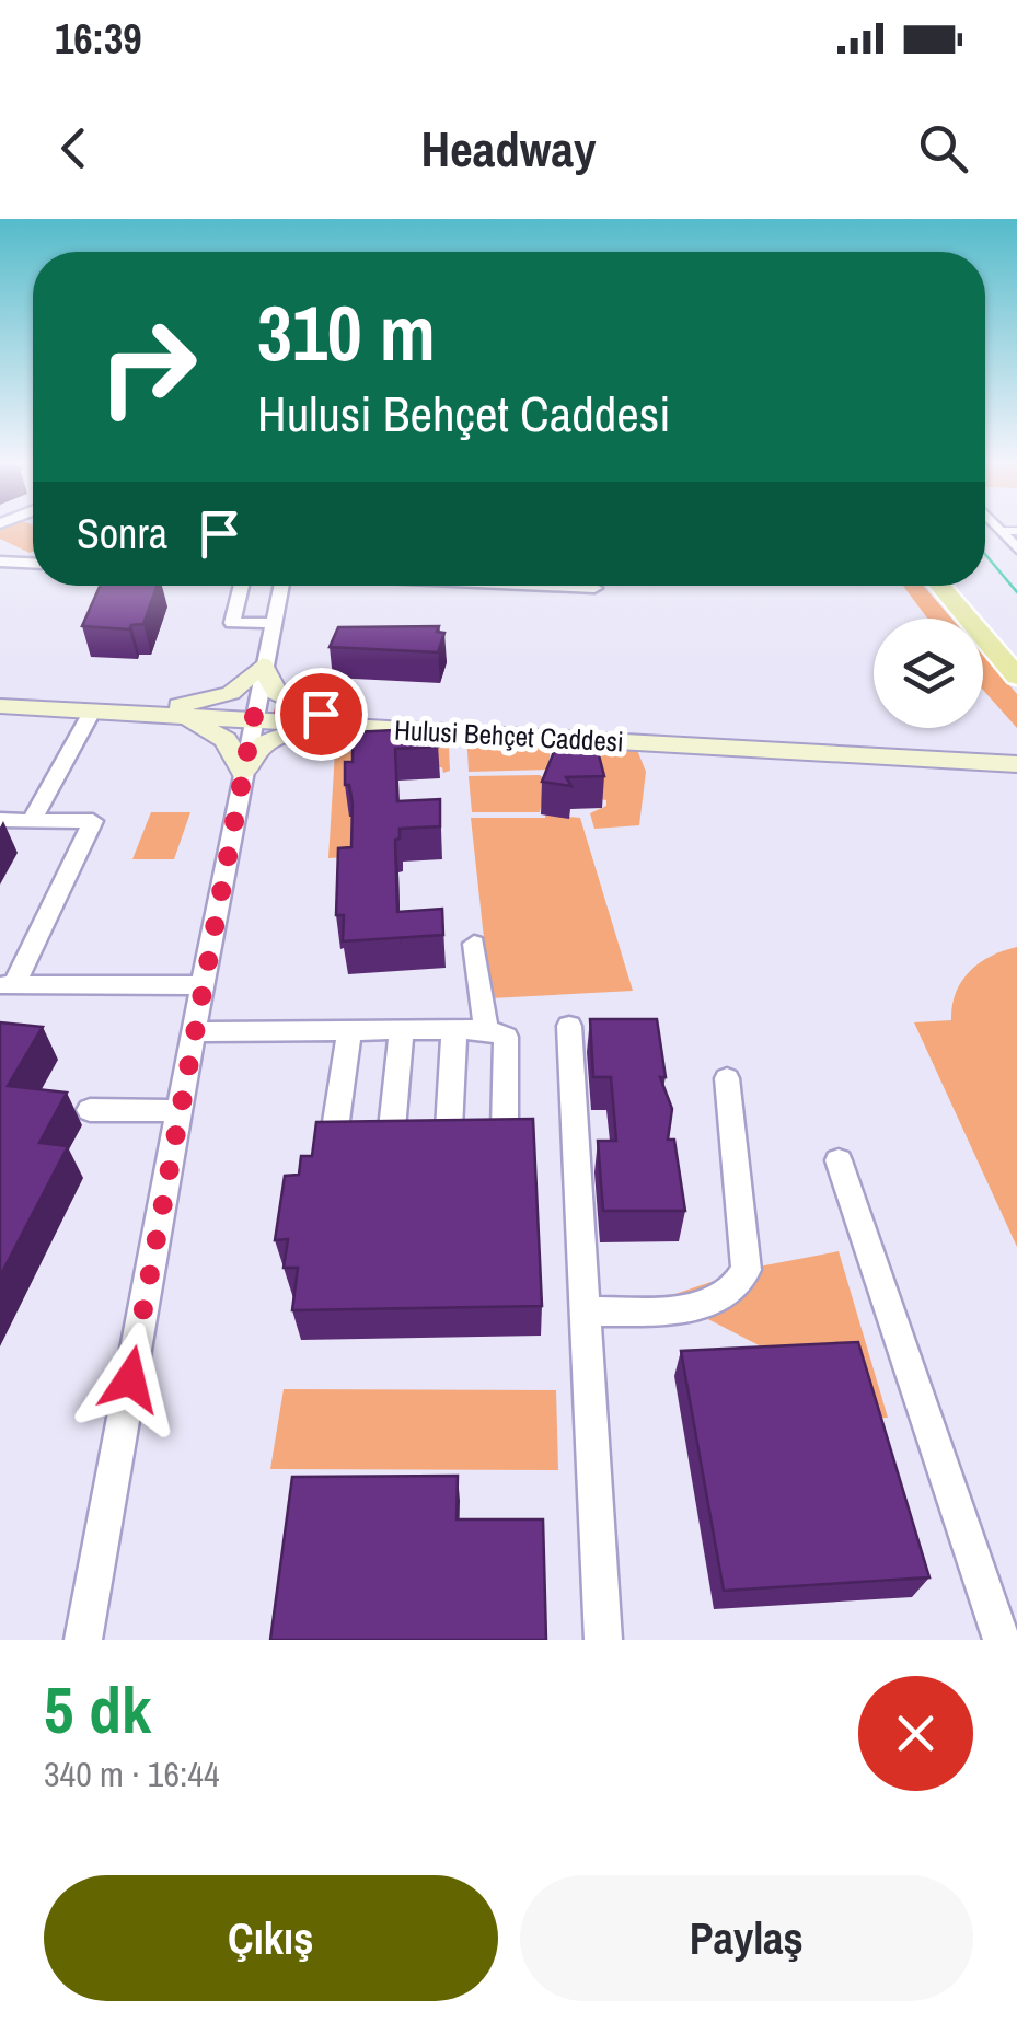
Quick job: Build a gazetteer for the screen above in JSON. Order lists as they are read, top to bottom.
{
  "streets": {
    "street": ["Hulusi Behçet Caddesi"]
  },
  "page": {
    "status": "16:39",
    "header": "Headway",
    "turn": ["310 m", "Hulusi Behçet Caddesi"],
    "then": "Sonra",
    "heading": ["5 dk", "340 m · 16:44"],
    "buttons": ["Çıkış", "Paylaş"]
  }
}
